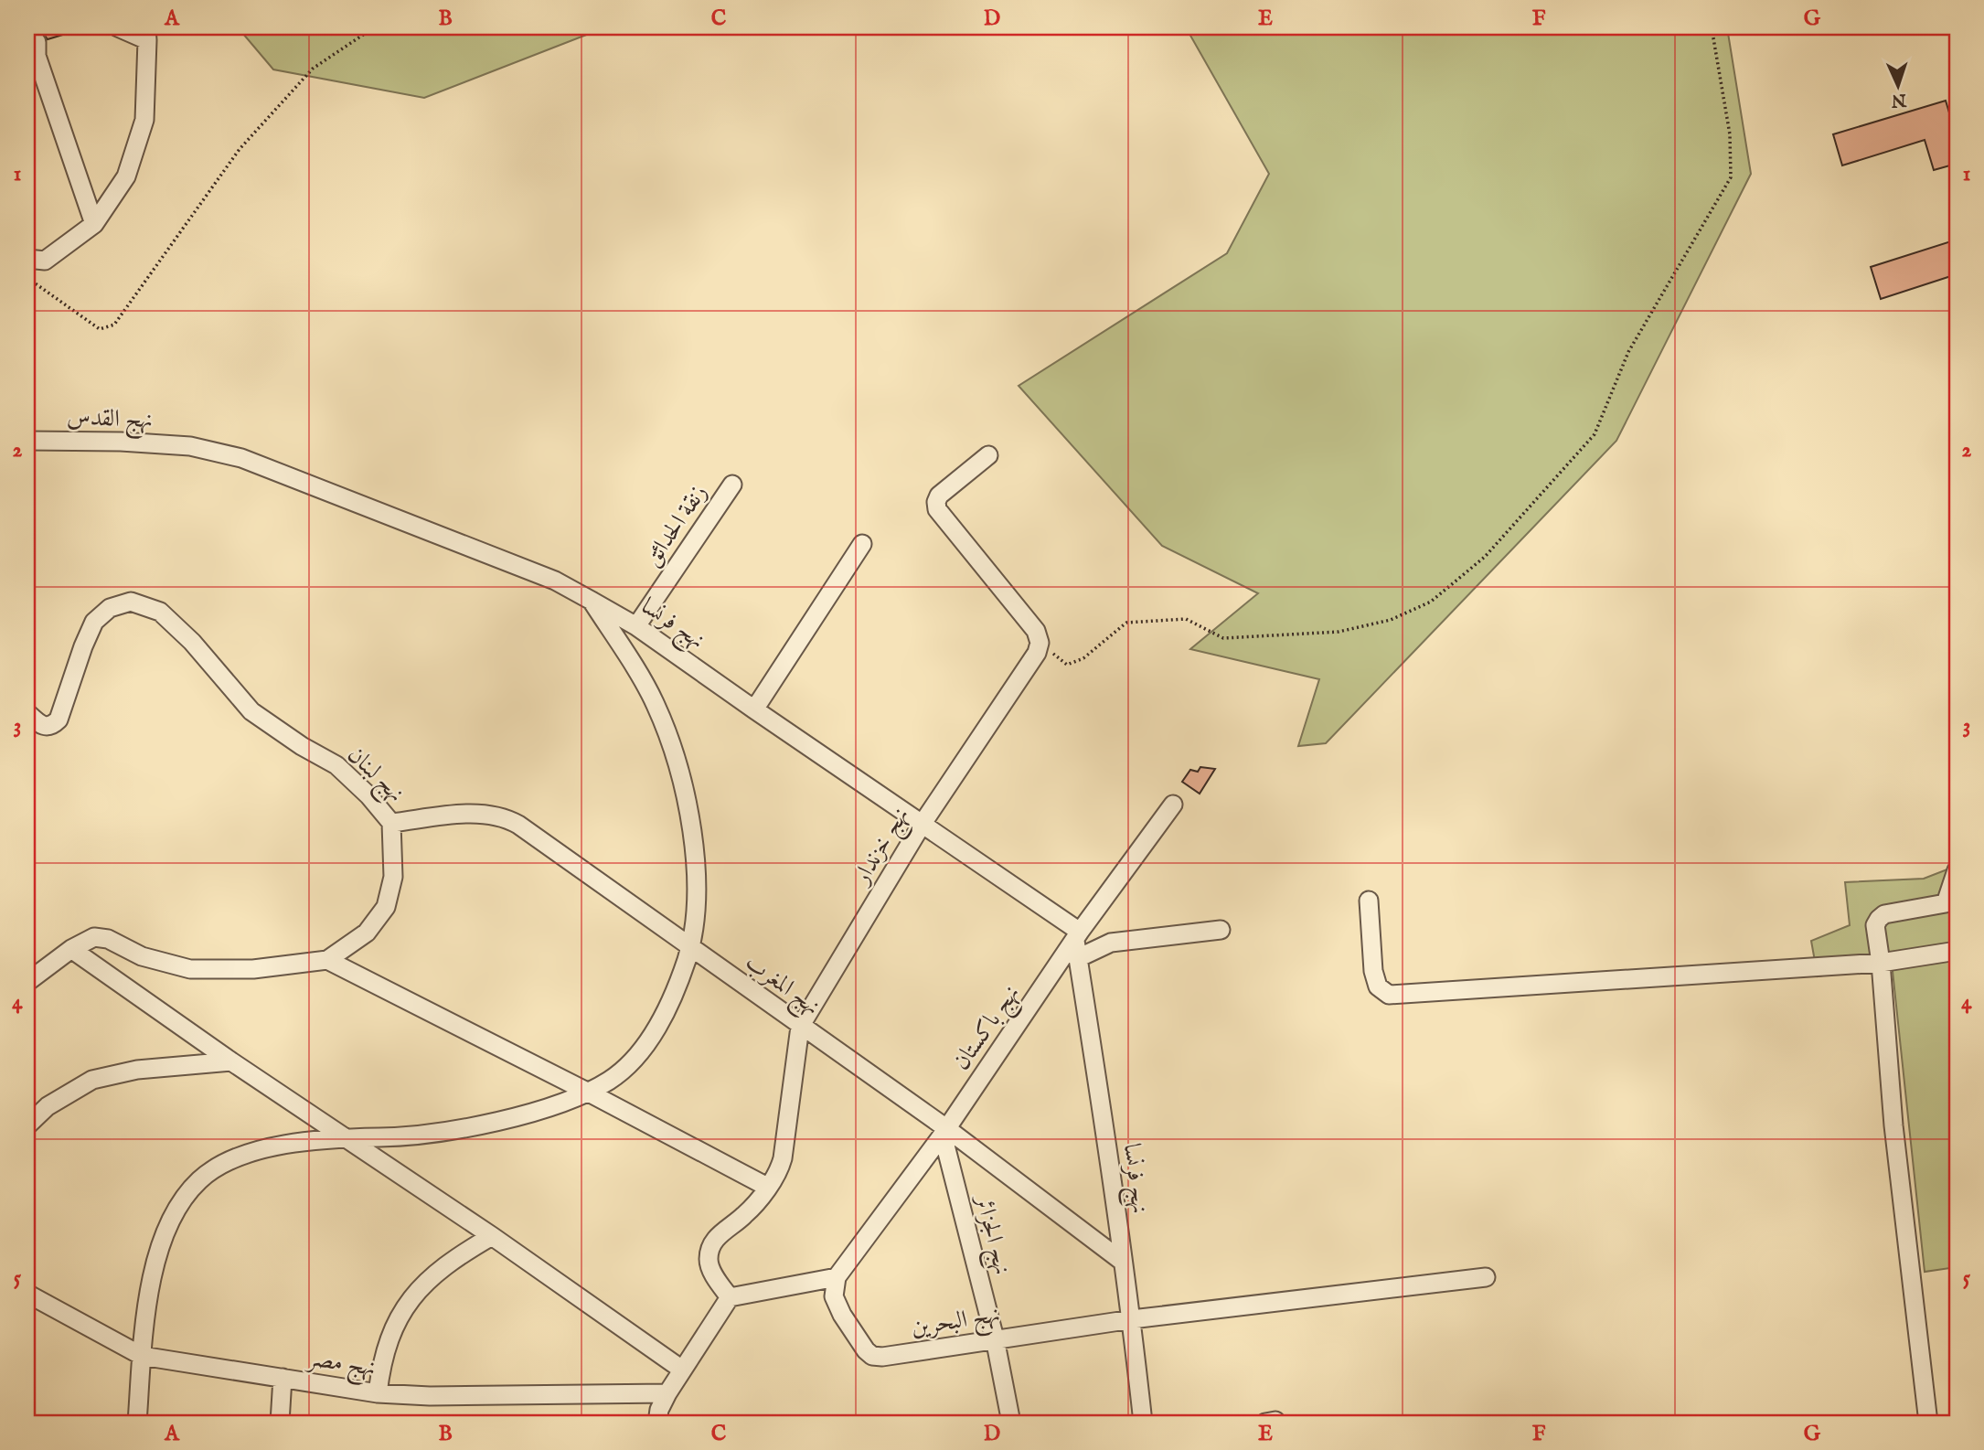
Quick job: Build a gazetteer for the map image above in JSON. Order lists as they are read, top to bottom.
{
  "streets": {
    "street": [
      "نهج القدس",
      "زنقة الحدائق",
      "نهج فرنسا",
      "نهج لبنان",
      "نهج خزندار",
      "نهج المغرب",
      "نهج باكستان",
      "نهج الجزائر",
      "نهج البحرين",
      "نهج مصر"
    ]
  },
  "crossings": [
    ["نهج القدس", "نهج فرنسا"],
    ["زنقة الحدائق", "نهج فرنسا"],
    ["نهج فرنسا", "نهج خزندار"],
    ["نهج فرنسا", "نهج المغرب"],
    ["نهج فرنسا", "نهج باكستان"],
    ["نهج فرنسا", "نهج البحرين"],
    ["نهج لبنان", "نهج المغرب"],
    ["نهج خزندار", "نهج المغرب"],
    ["نهج المغرب", "نهج باكستان"],
    ["نهج المغرب", "نهج الجزائر"],
    ["نهج باكستان", "نهج الجزائر"],
    ["نهج باكستان", "نهج البحرين"],
    ["نهج الجزائر", "نهج البحرين"]
  ],
  "north": "bottom",
  "grid": {
    "columns": [
      "A",
      "B",
      "C",
      "D",
      "E",
      "F",
      "G"
    ],
    "rows": [
      "1",
      "2",
      "3",
      "4",
      "5"
    ]
  }
}
